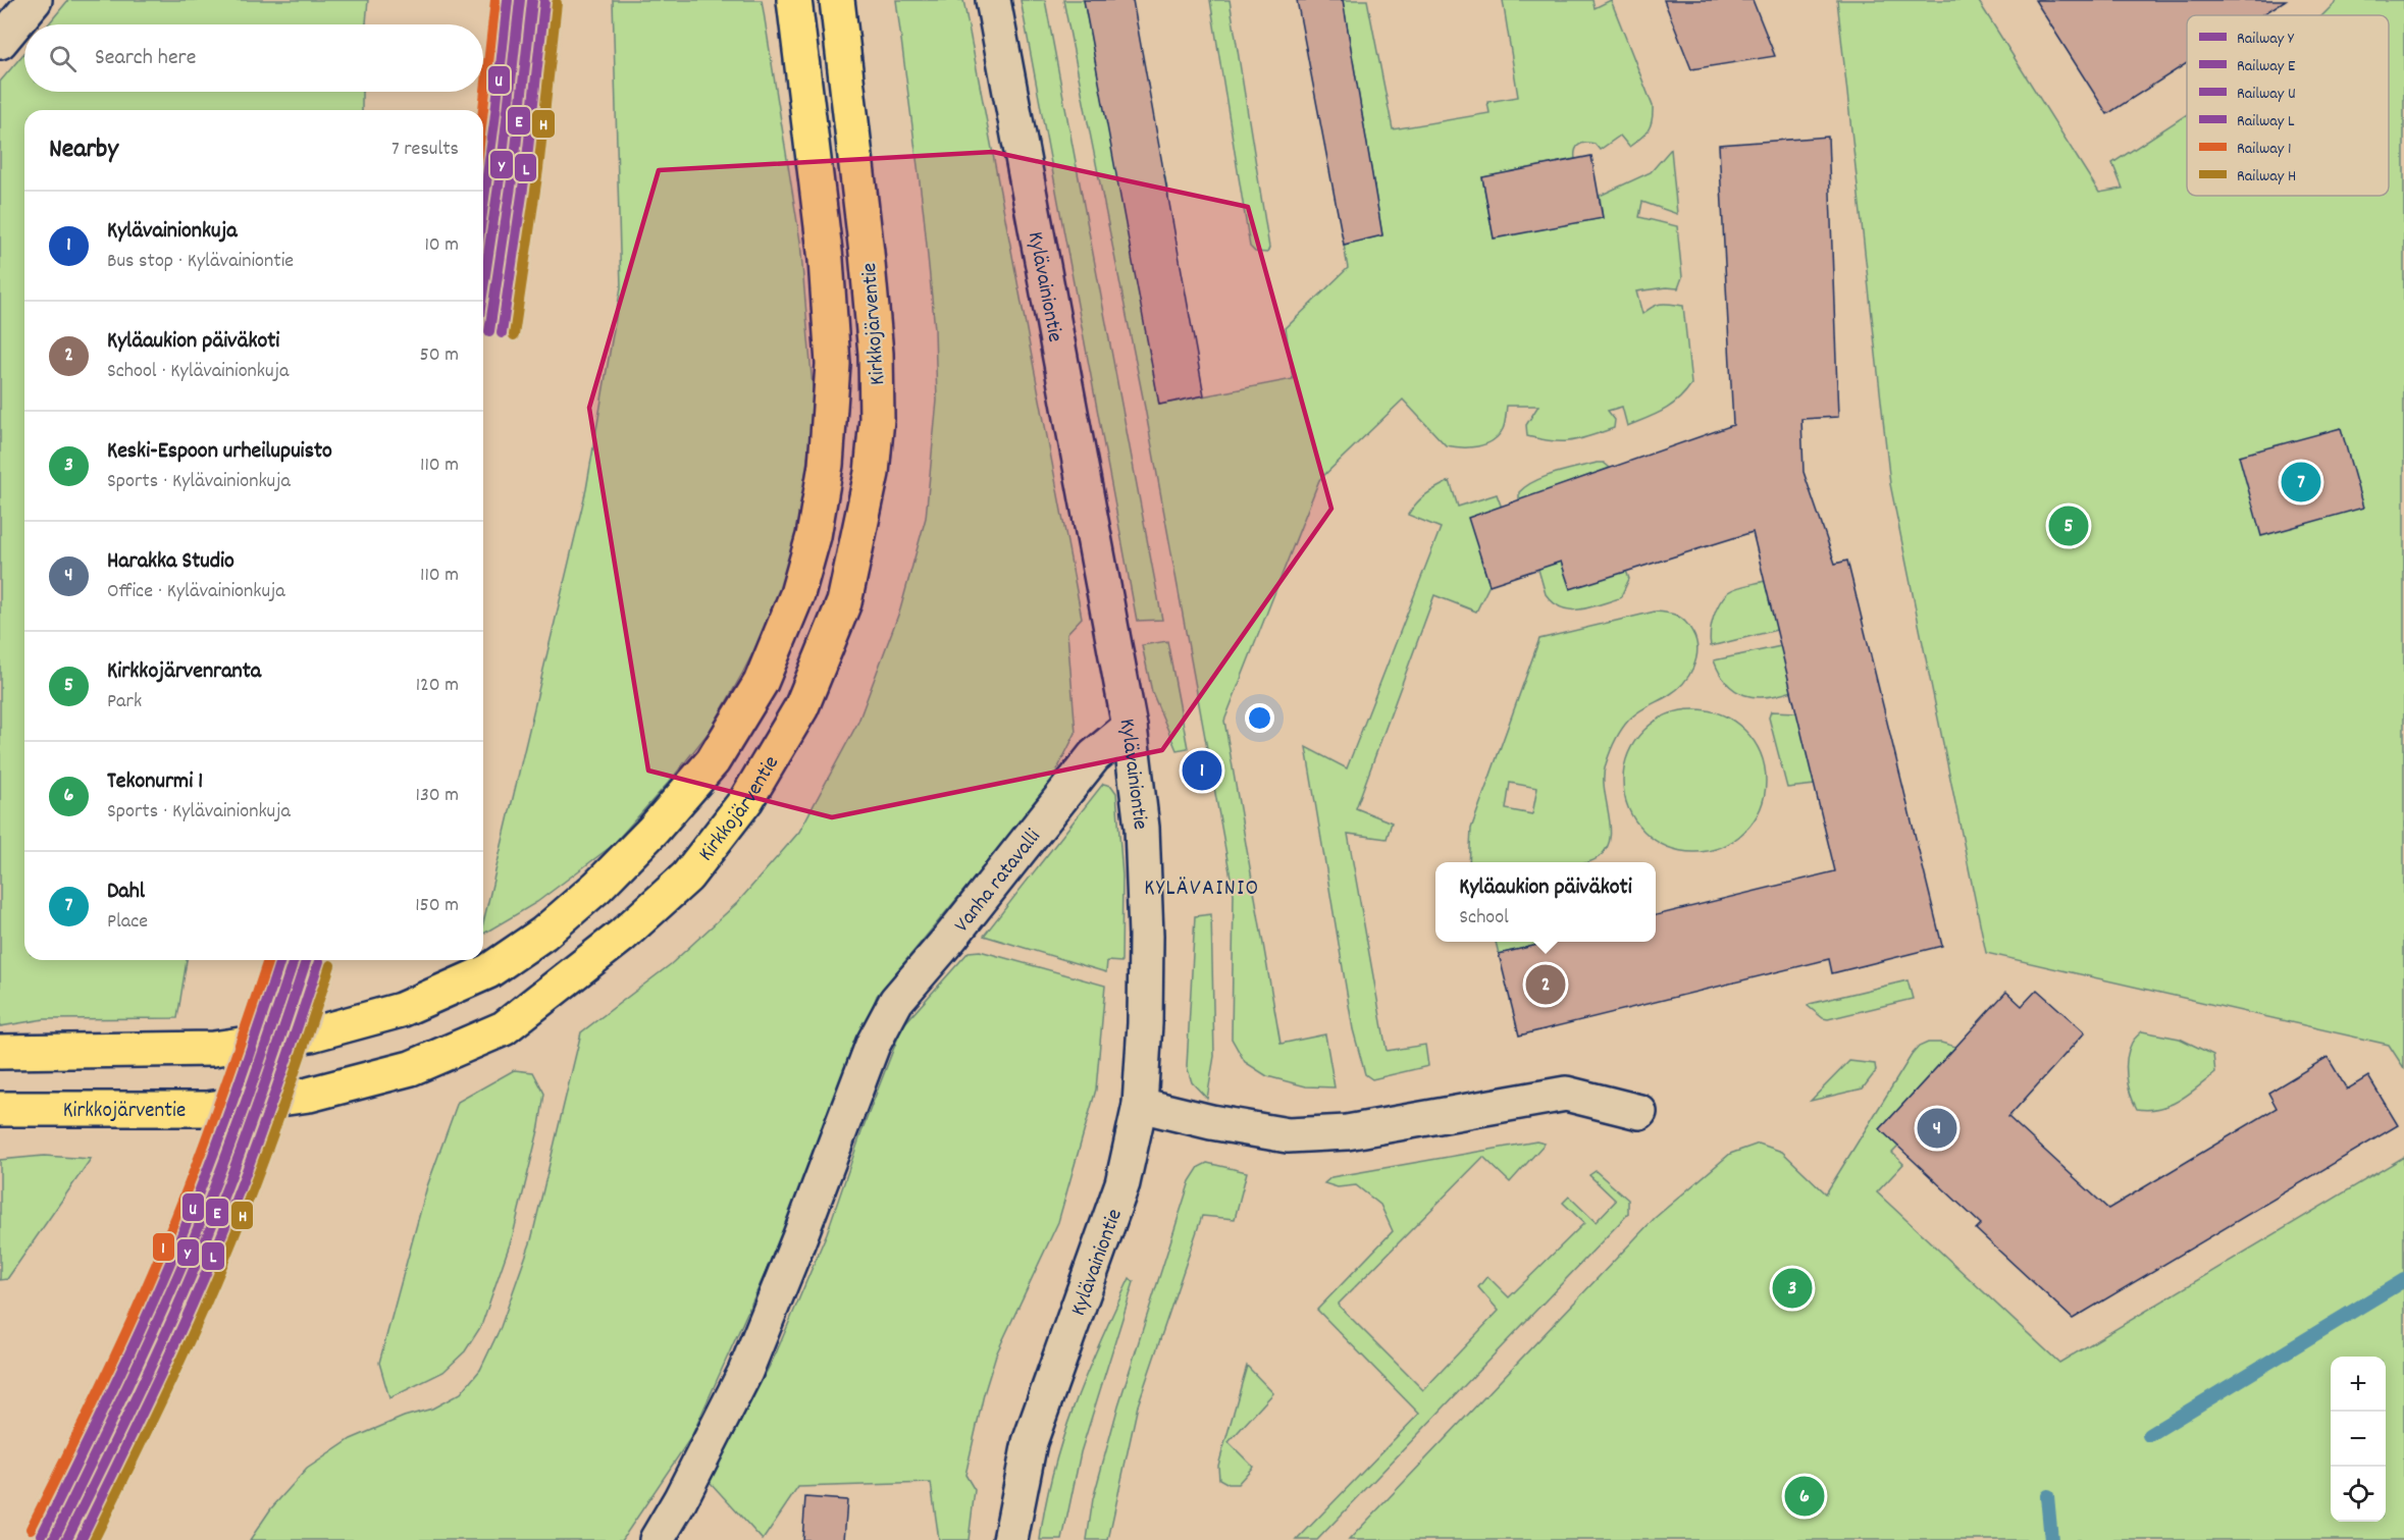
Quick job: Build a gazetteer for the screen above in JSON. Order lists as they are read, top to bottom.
{
  "streets": {
    "main road": ["Kirkkojärventie"],
    "street": ["Kylävainiontie", "Vanha ratavalli"]
  },
  "crossings": [
    ["Kylävainiontie", "Vanha ratavalli"]
  ],
  "districts": ["KYLÄVAINIO"],
  "lines": [
    "rail line Y",
    "rail line U",
    "rail line 1",
    "rail line E",
    "rail line L",
    "rail line H"
  ],
  "legend": [
    "Railway Y",
    "Railway E",
    "Railway U",
    "Railway L",
    "Railway 1",
    "Railway H"
  ],
  "page": {
    "search": "Search here",
    "heading": ["Nearby", "7 results"],
    "list": [
      {
        "mark": "1",
        "name": "Kylävainionkuja",
        "note": "Bus stop · Kylävainiontie",
        "value": "10 m"
      },
      {
        "mark": "2",
        "name": "Kyläaukion päiväkoti",
        "note": "School · Kylävainionkuja",
        "value": "50 m"
      },
      {
        "mark": "3",
        "name": "Keski-Espoon urheilupuisto",
        "note": "Sports · Kylävainionkuja",
        "value": "110 m"
      },
      {
        "mark": "4",
        "name": "Harakka Studio",
        "note": "Office · Kylävainionkuja",
        "value": "110 m"
      },
      {
        "mark": "5",
        "name": "Kirkkojärvenranta",
        "note": "Park",
        "value": "120 m"
      },
      {
        "mark": "6",
        "name": "Tekonurmi 1",
        "note": "Sports · Kylävainionkuja",
        "value": "130 m"
      },
      {
        "mark": "7",
        "name": "Dahl",
        "note": "Place",
        "value": "150 m"
      }
    ],
    "pins": [
      "7",
      "5",
      "1",
      "2",
      "4",
      "3",
      "6"
    ],
    "popup": ["Kyläaukion päiväkoti", "School"],
    "map_buttons": ["+", "−"]
  }
}
